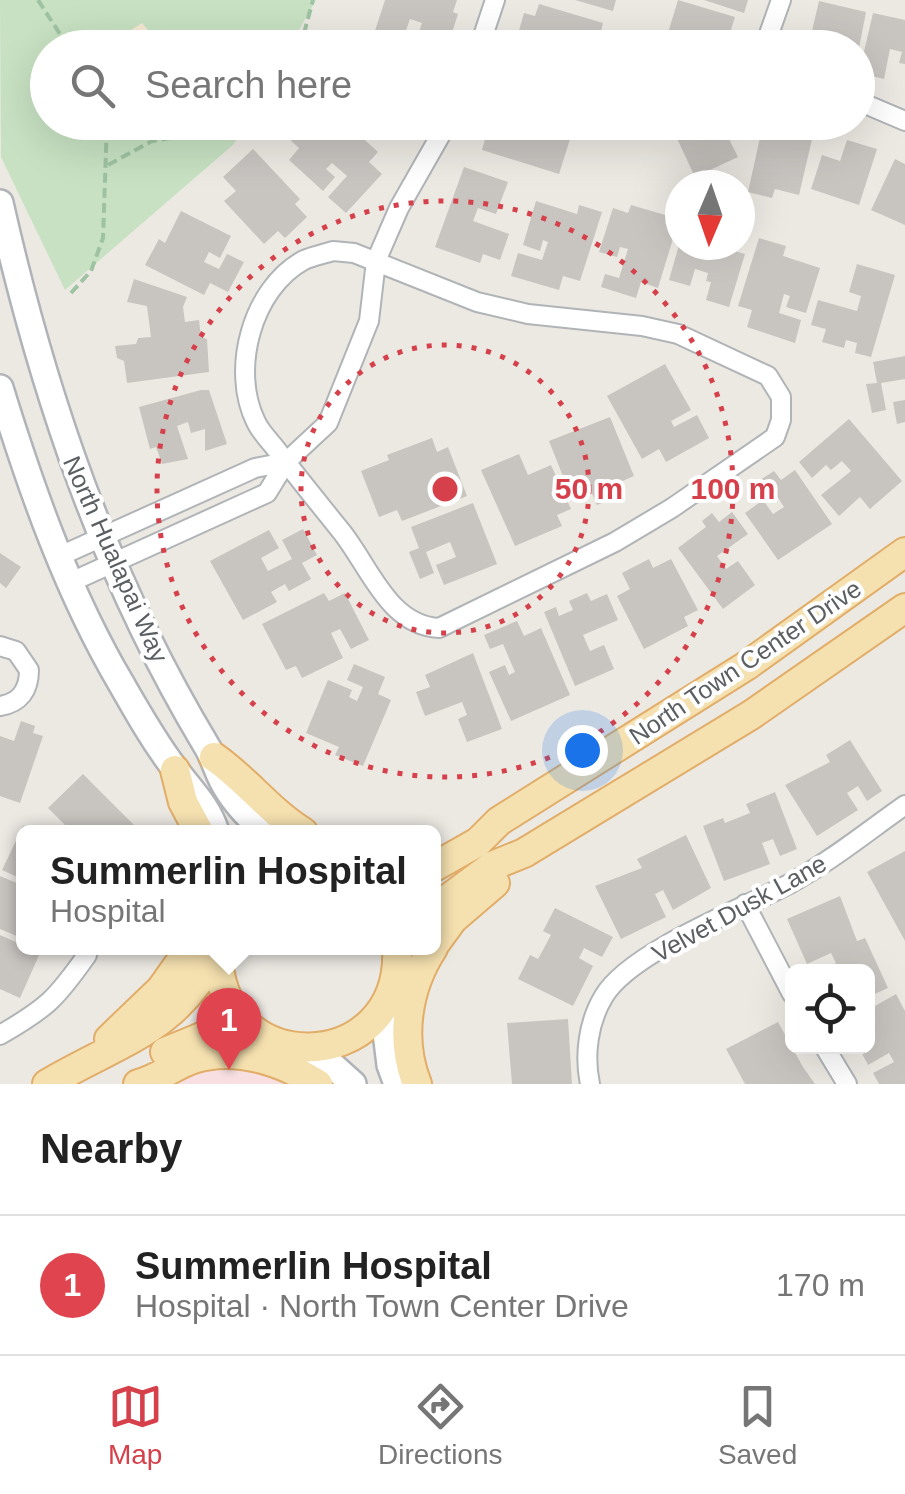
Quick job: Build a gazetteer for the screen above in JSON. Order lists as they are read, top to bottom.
{
  "streets": {
    "main road": ["North Hualapai Way", "North Town Center Drive"],
    "street": ["Velvet Dusk Lane"]
  },
  "north": "bottom",
  "page": {
    "search": "Search here",
    "popup": ["Summerlin Hospital", "Hospital"],
    "pins": "1",
    "heading": "Nearby",
    "list": [
      {
        "mark": "1",
        "name": "Summerlin Hospital",
        "note": "Hospital · North Town Center Drive",
        "value": "170 m"
      }
    ],
    "nav": ["Map", "Directions", "Saved"]
  },
  "rings": ["50 m", "100 m"]
}
